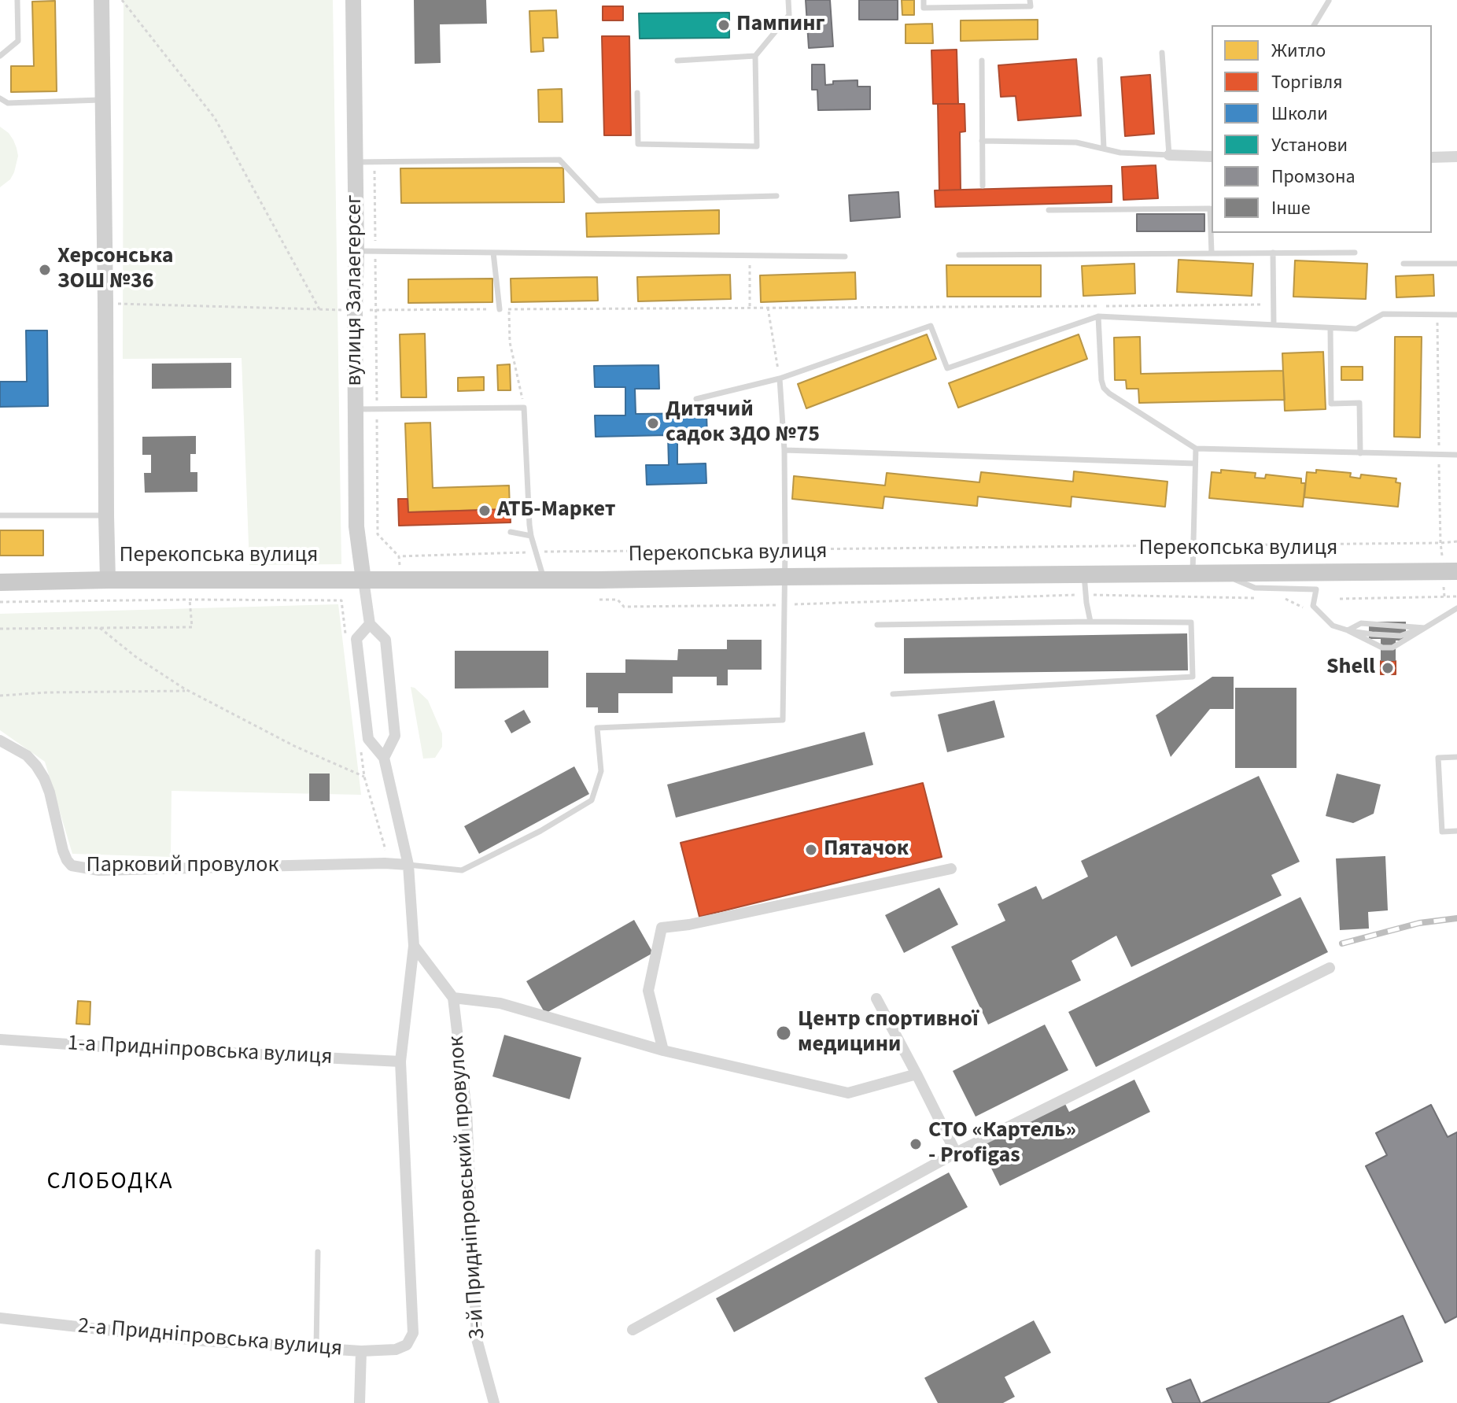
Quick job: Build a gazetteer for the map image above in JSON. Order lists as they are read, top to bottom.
{
  "streets": {
    "main road": ["вулиця Залаегерсег", "Перекопська вулиця"],
    "street": [
      "Парковий провулок",
      "1-а Придніпровська вулиця",
      "3-й Придніпровський провулок",
      "2-а Придніпровська вулиця"
    ]
  },
  "crossings": [
    ["вулиця Залаегерсег", "Перекопська вулиця"],
    ["1-а Придніпровська вулиця", "2-а Придніпровська вулиця"]
  ],
  "districts": ["СЛОБОДКА"],
  "places": [
    "Пампинг",
    "Херсонська ЗОШ №36",
    "Дитячий садок ЗДО №75",
    "АТБ-Маркет",
    "Shell",
    "Пятачок",
    "Центр спортивної медицини",
    "СТО «Картель» - Profigas"
  ],
  "legend": [
    "Житло",
    "Торгівля",
    "Школи",
    "Установи",
    "Промзона",
    "Інше"
  ]
}
